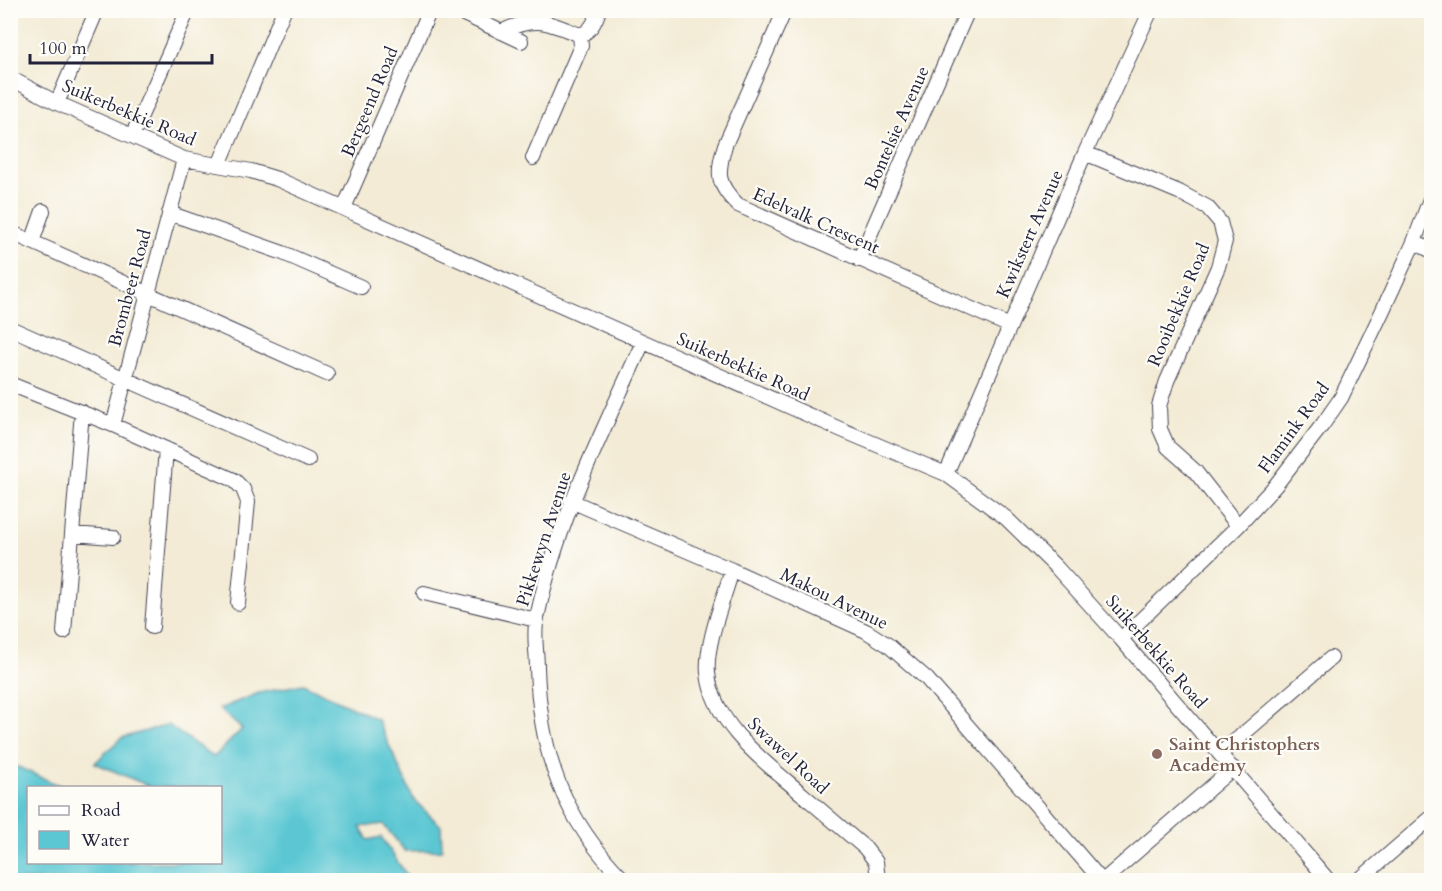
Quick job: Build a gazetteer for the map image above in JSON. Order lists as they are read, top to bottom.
{
  "streets": {
    "street": [
      "Bergeend Road",
      "Suikerbekkie Road",
      "Bontelsie Avenue",
      "Edelvalk Crescent",
      "Kwikstert Avenue",
      "Brombeer Road",
      "Rooibekkie Road",
      "Flamink Road",
      "Pikkewyn Avenue",
      "Makou Avenue",
      "Swawel Road"
    ]
  },
  "crossings": [
    ["Bergeend Road", "Suikerbekkie Road"],
    ["Suikerbekkie Road", "Kwikstert Avenue"],
    ["Suikerbekkie Road", "Brombeer Road"],
    ["Suikerbekkie Road", "Flamink Road"],
    ["Suikerbekkie Road", "Pikkewyn Avenue"],
    ["Bontelsie Avenue", "Edelvalk Crescent"],
    ["Edelvalk Crescent", "Kwikstert Avenue"],
    ["Kwikstert Avenue", "Rooibekkie Road"],
    ["Rooibekkie Road", "Flamink Road"],
    ["Pikkewyn Avenue", "Makou Avenue"],
    ["Makou Avenue", "Swawel Road"]
  ],
  "places": ["Saint Christophers Academy"],
  "legend": ["Road", "Water"],
  "scale_bar": "100 m"
}
